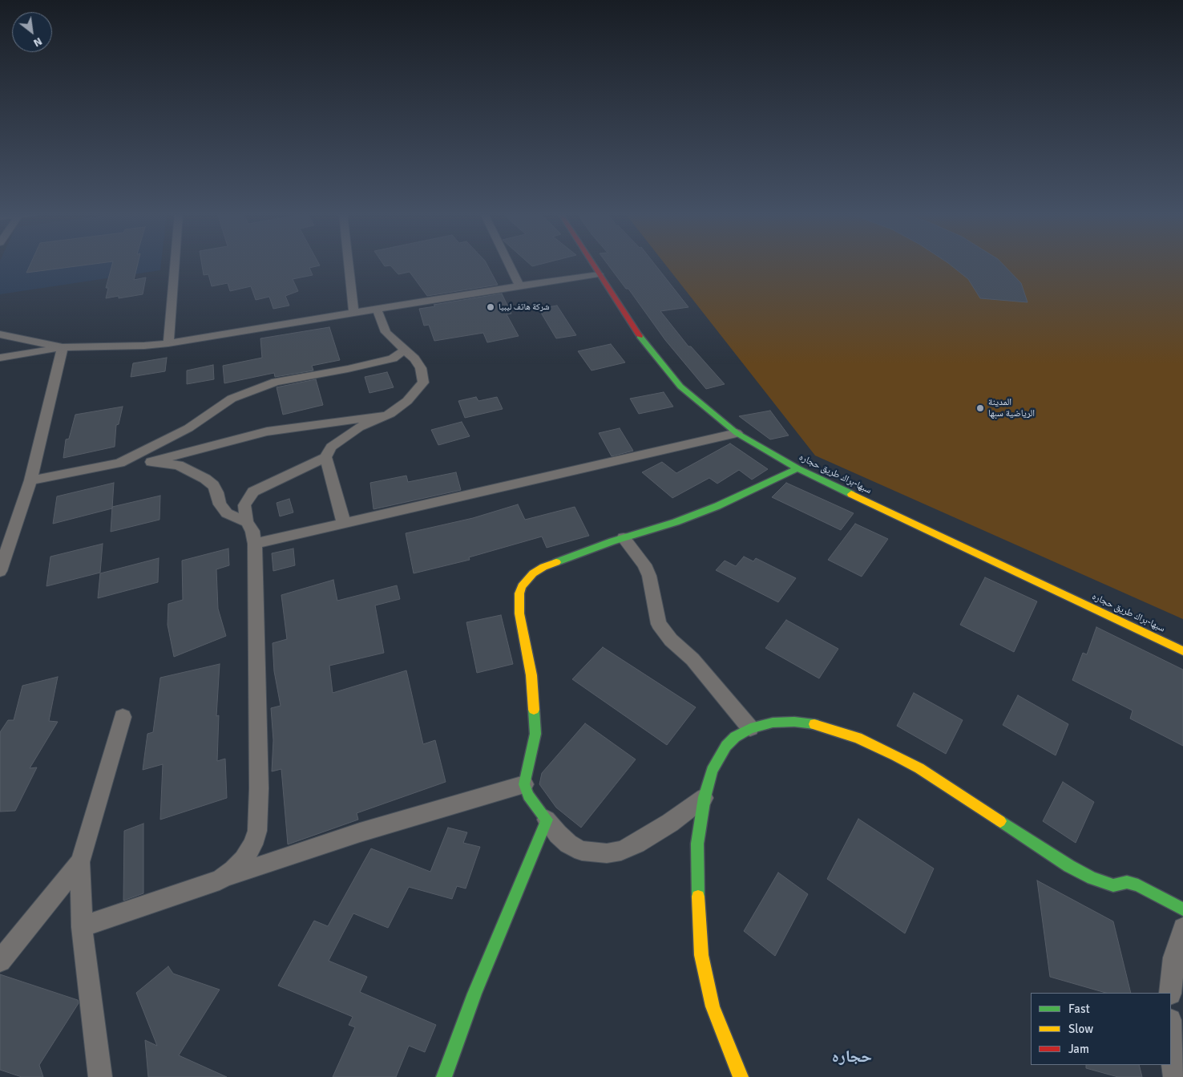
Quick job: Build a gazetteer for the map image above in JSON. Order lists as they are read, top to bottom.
{
  "streets": {
    "street": ["سبها-براك طريق حجاره"]
  },
  "districts": ["حجاره"],
  "places": ["شركة هاتف ليبيا", "المدينة الرياضية سبها"],
  "legend": ["Fast", "Slow", "Jam"],
  "north": "bottom right"
}
